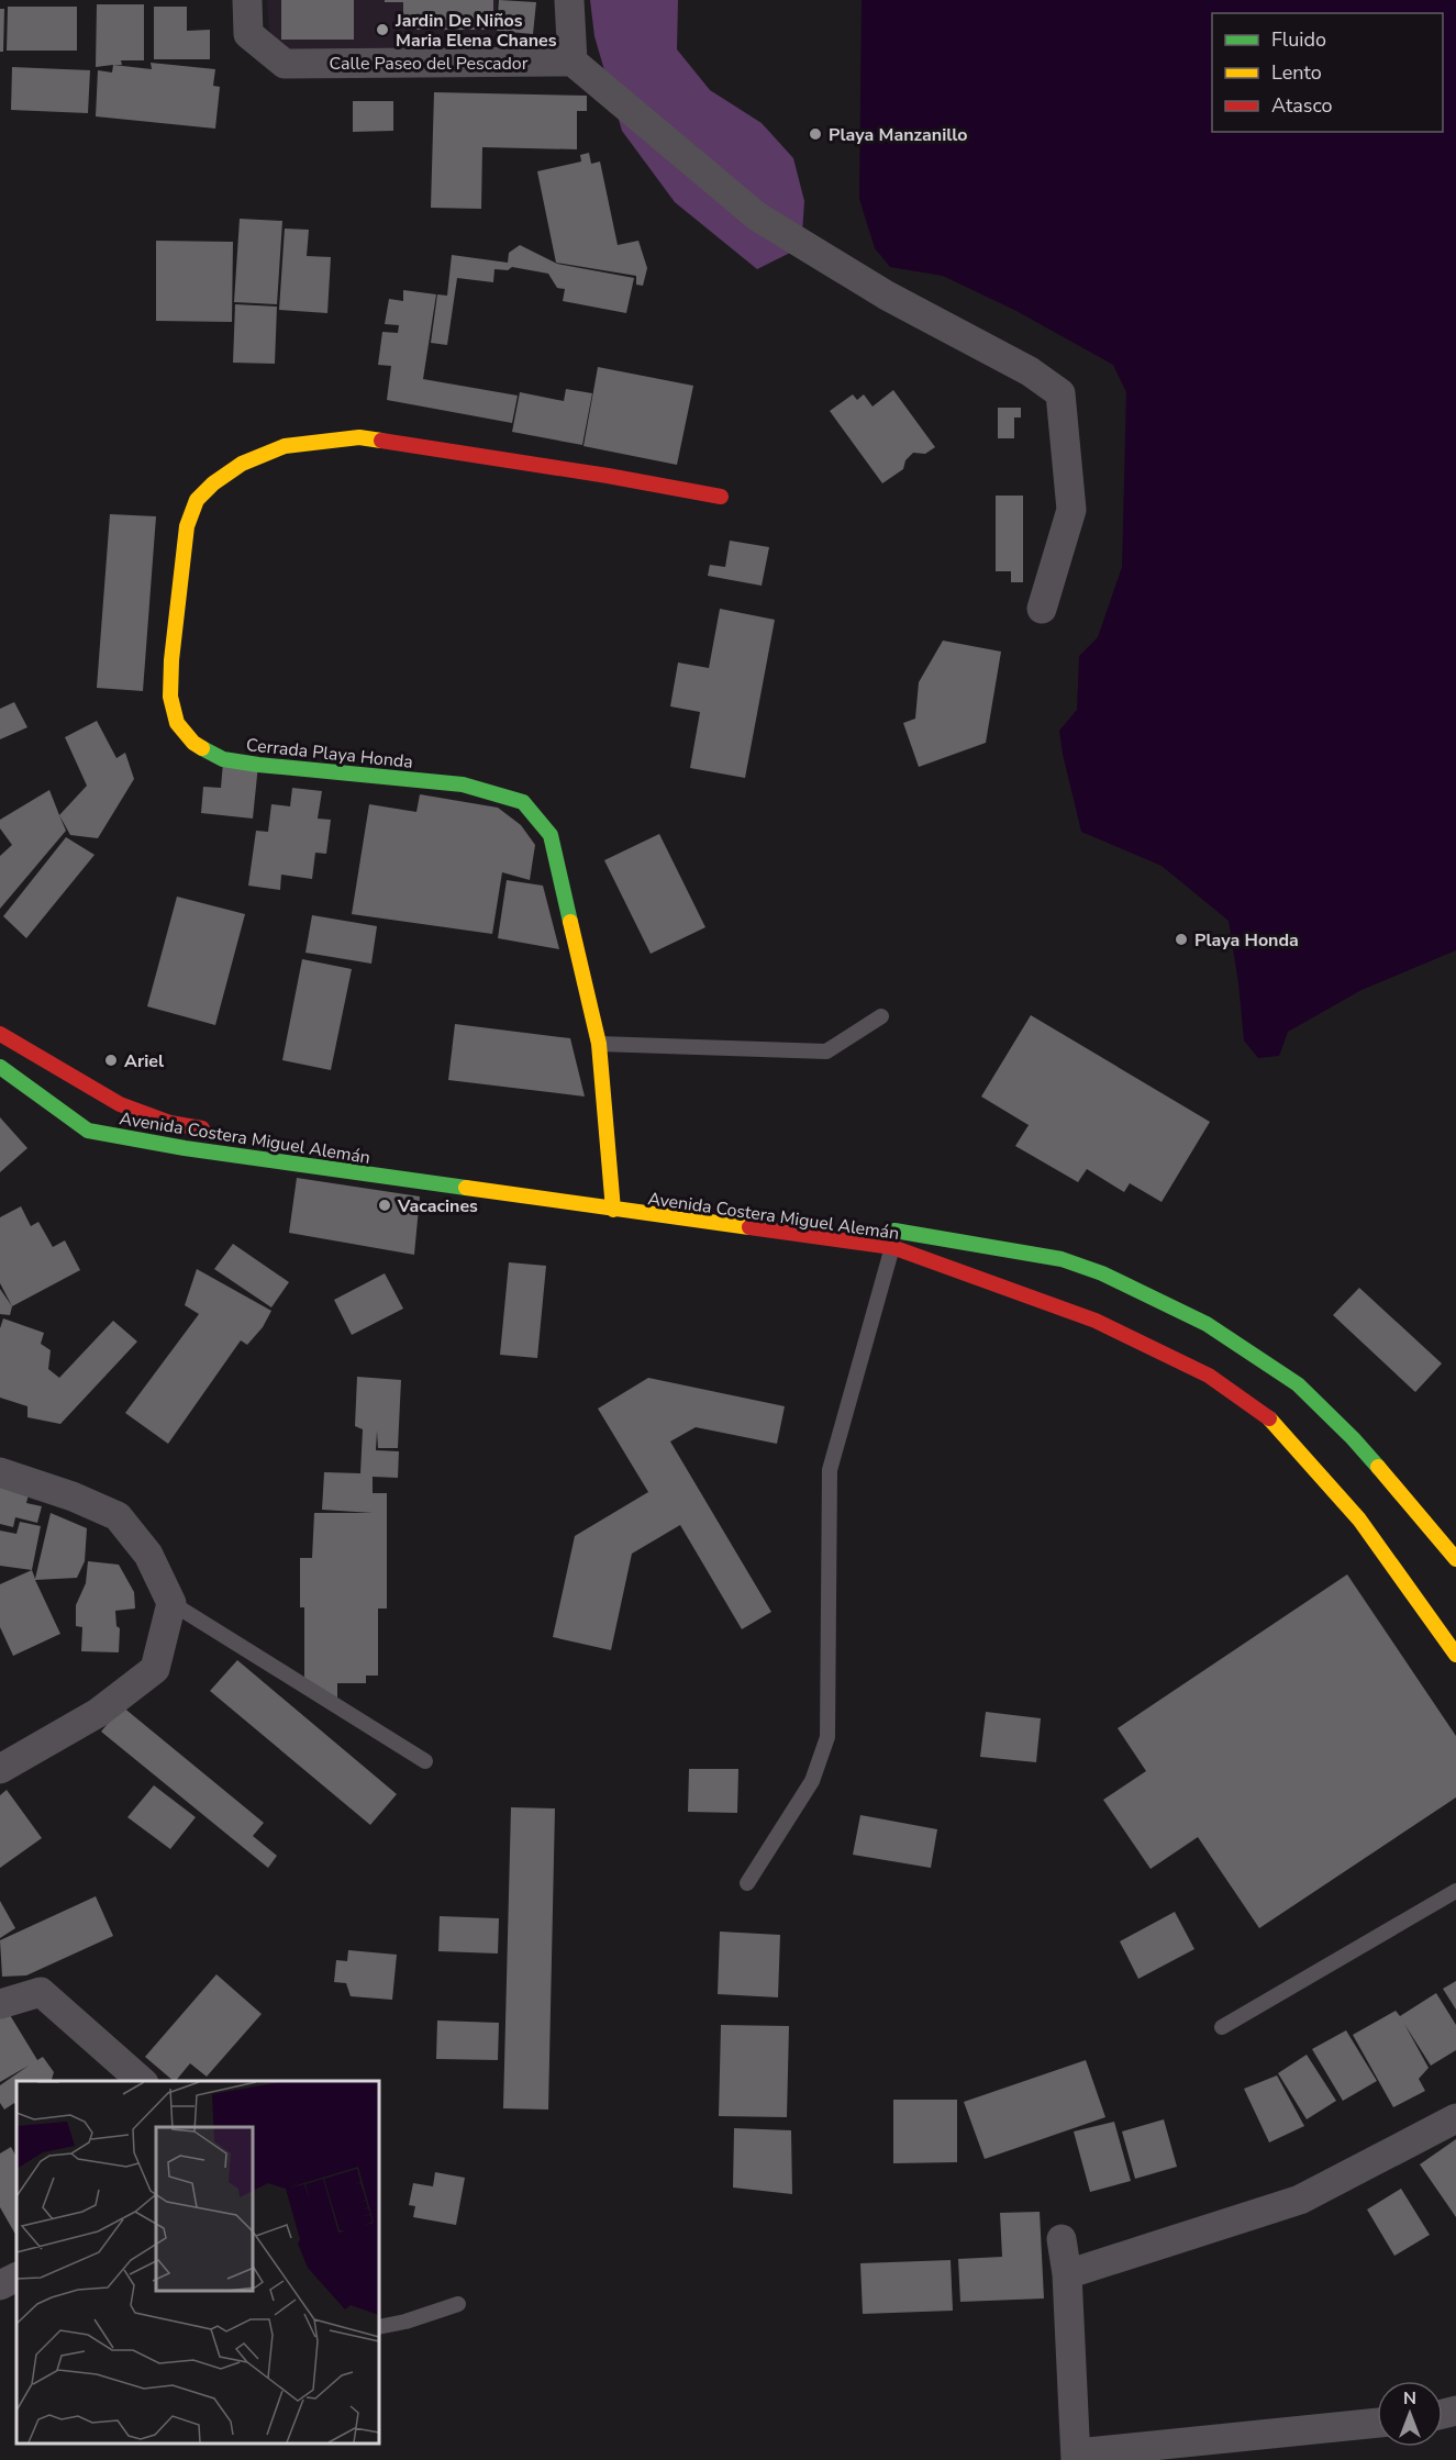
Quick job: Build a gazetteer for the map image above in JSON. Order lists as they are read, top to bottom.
{
  "streets": {
    "main road": ["Cerrada Playa Honda", "Avenida Costera Miguel Alemán"],
    "street": ["Calle Paseo del Pescador"]
  },
  "crossings": [
    ["Cerrada Playa Honda", "Avenida Costera Miguel Alemán"]
  ],
  "places": [
    "Jardin De Niños Maria Elena Chanes",
    "Playa Manzanillo",
    "Playa Honda",
    "Ariel",
    "Vacacines"
  ],
  "legend": ["Fluido", "Lento", "Atasco"],
  "north": "top"
}
